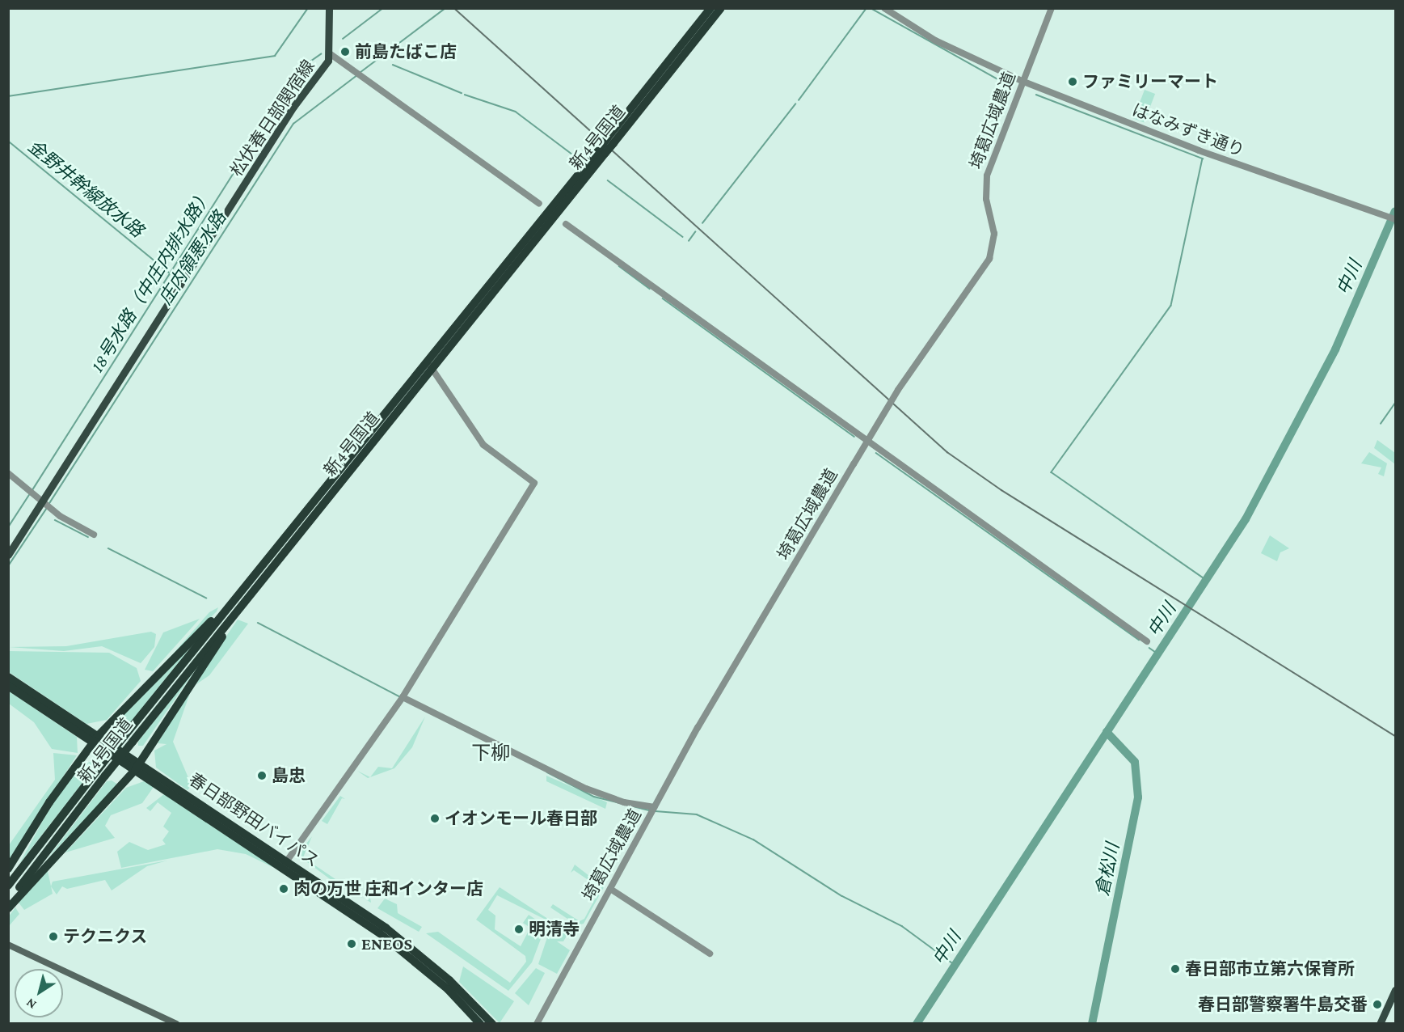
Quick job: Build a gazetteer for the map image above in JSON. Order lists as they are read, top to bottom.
{
  "streets": {
    "highway": ["新4号国道", "春日部野田バイパス"],
    "main road": ["松伏春日部関宿線"],
    "street": ["埼葛広域農道", "はなみずき通り"]
  },
  "crossings": [
    ["埼葛広域農道", "はなみずき通り"]
  ],
  "districts": ["下柳"],
  "water": [
    "金野井幹線放水路",
    "庄内領悪水路",
    "中川",
    "18号水路（中庄内排水路）",
    "倉松川"
  ],
  "places": [
    "前島たばこ店",
    "ファミリーマート",
    "島忠",
    "イオンモール春日部",
    "肉の万世 庄和インター店",
    "明清寺",
    "テクニクス",
    "ENEOS",
    "春日部市立第六保育所",
    "春日部警察署牛島交番"
  ],
  "north": "bottom left"
}
